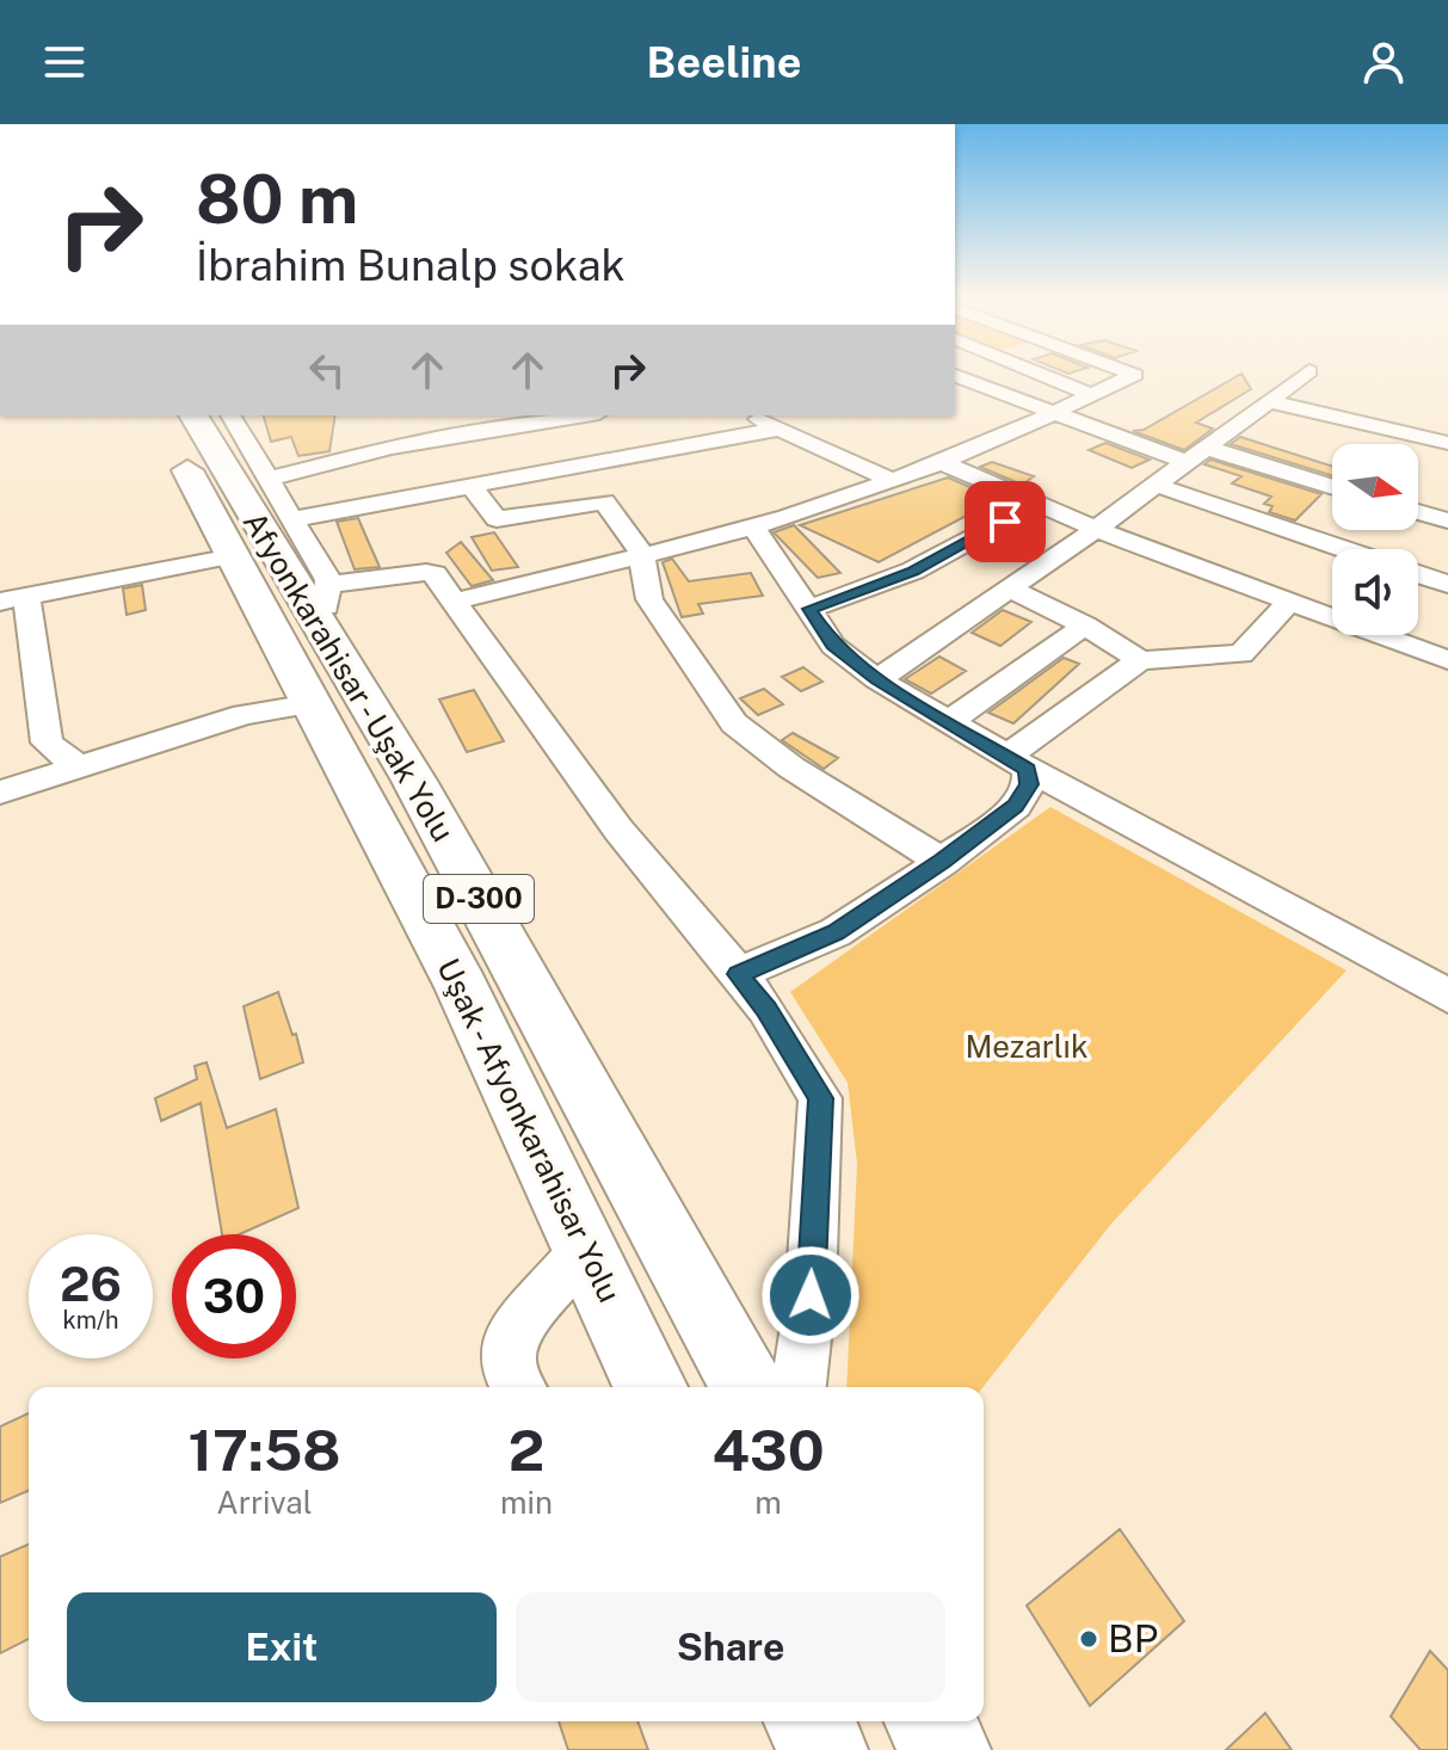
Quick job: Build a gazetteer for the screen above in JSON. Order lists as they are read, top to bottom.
{
  "streets": {
    "highway": ["Afyonkarahisar - Uşak Yolu", "D-300", "Uşak - Afyonkarahisar Yolu"]
  },
  "parks": ["Mezarlık"],
  "places": ["BP"],
  "north": "right",
  "page": {
    "header": "Beeline",
    "turn": ["80 m", "İbrahim Bunalp sokak"],
    "speed": "26 km/h",
    "limit": "30",
    "eta": [
      "17:58",
      "Arrival",
      "2",
      "min",
      "430",
      "m"
    ],
    "buttons": ["Exit", "Share"]
  }
}
